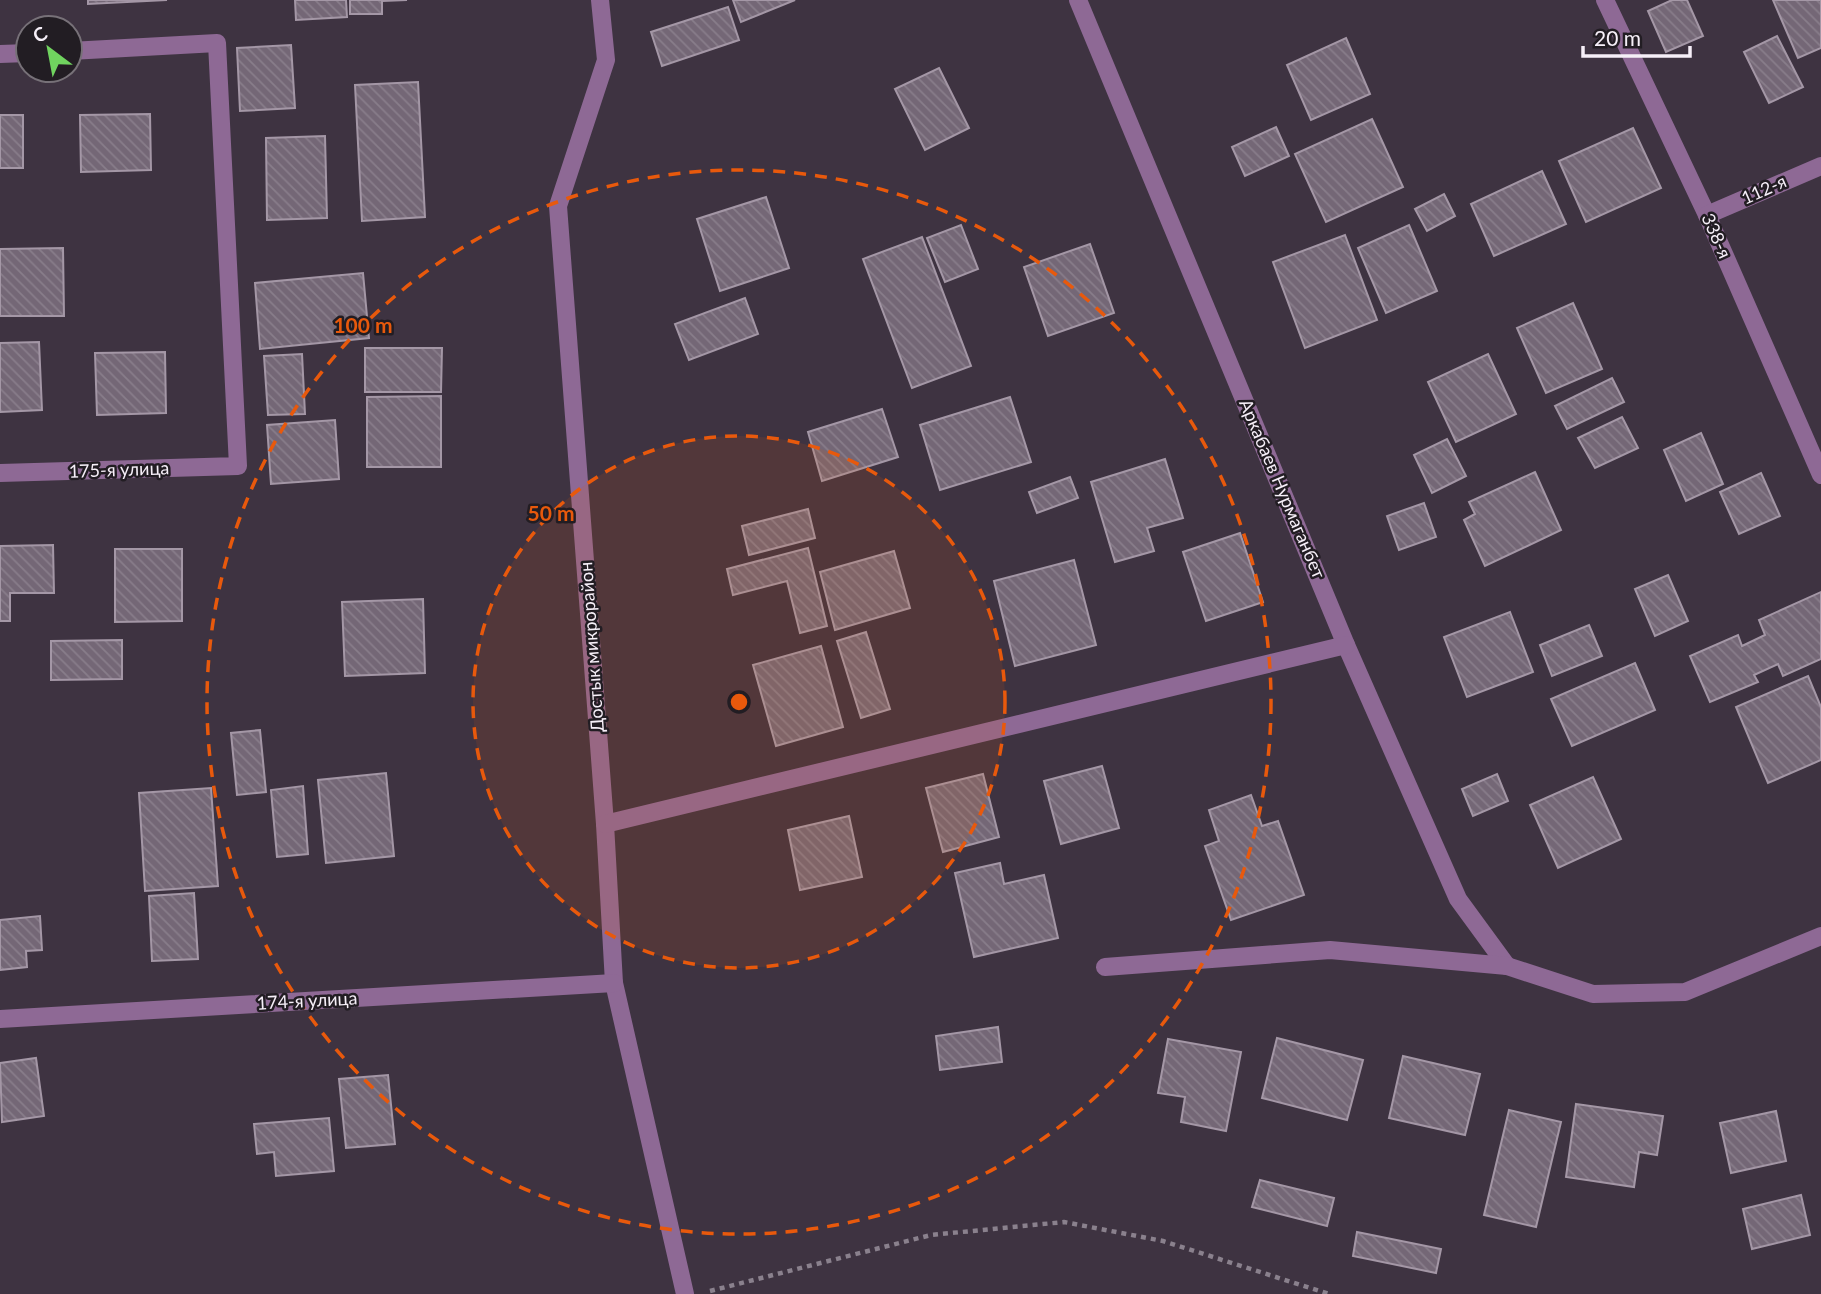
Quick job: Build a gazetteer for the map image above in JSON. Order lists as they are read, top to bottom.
{
  "streets": {
    "street": [
      "112-я",
      "338-я",
      "175-я улица",
      "Аркабаев Нурмаганбет",
      "Достык микрорайон",
      "174-я улица"
    ]
  },
  "crossings": [
    ["112-я", "338-я"],
    ["Достык микрорайон", "174-я улица"]
  ],
  "scale_bar": "20 m",
  "north": "top left",
  "rings": ["100 m", "50 m"]
}
